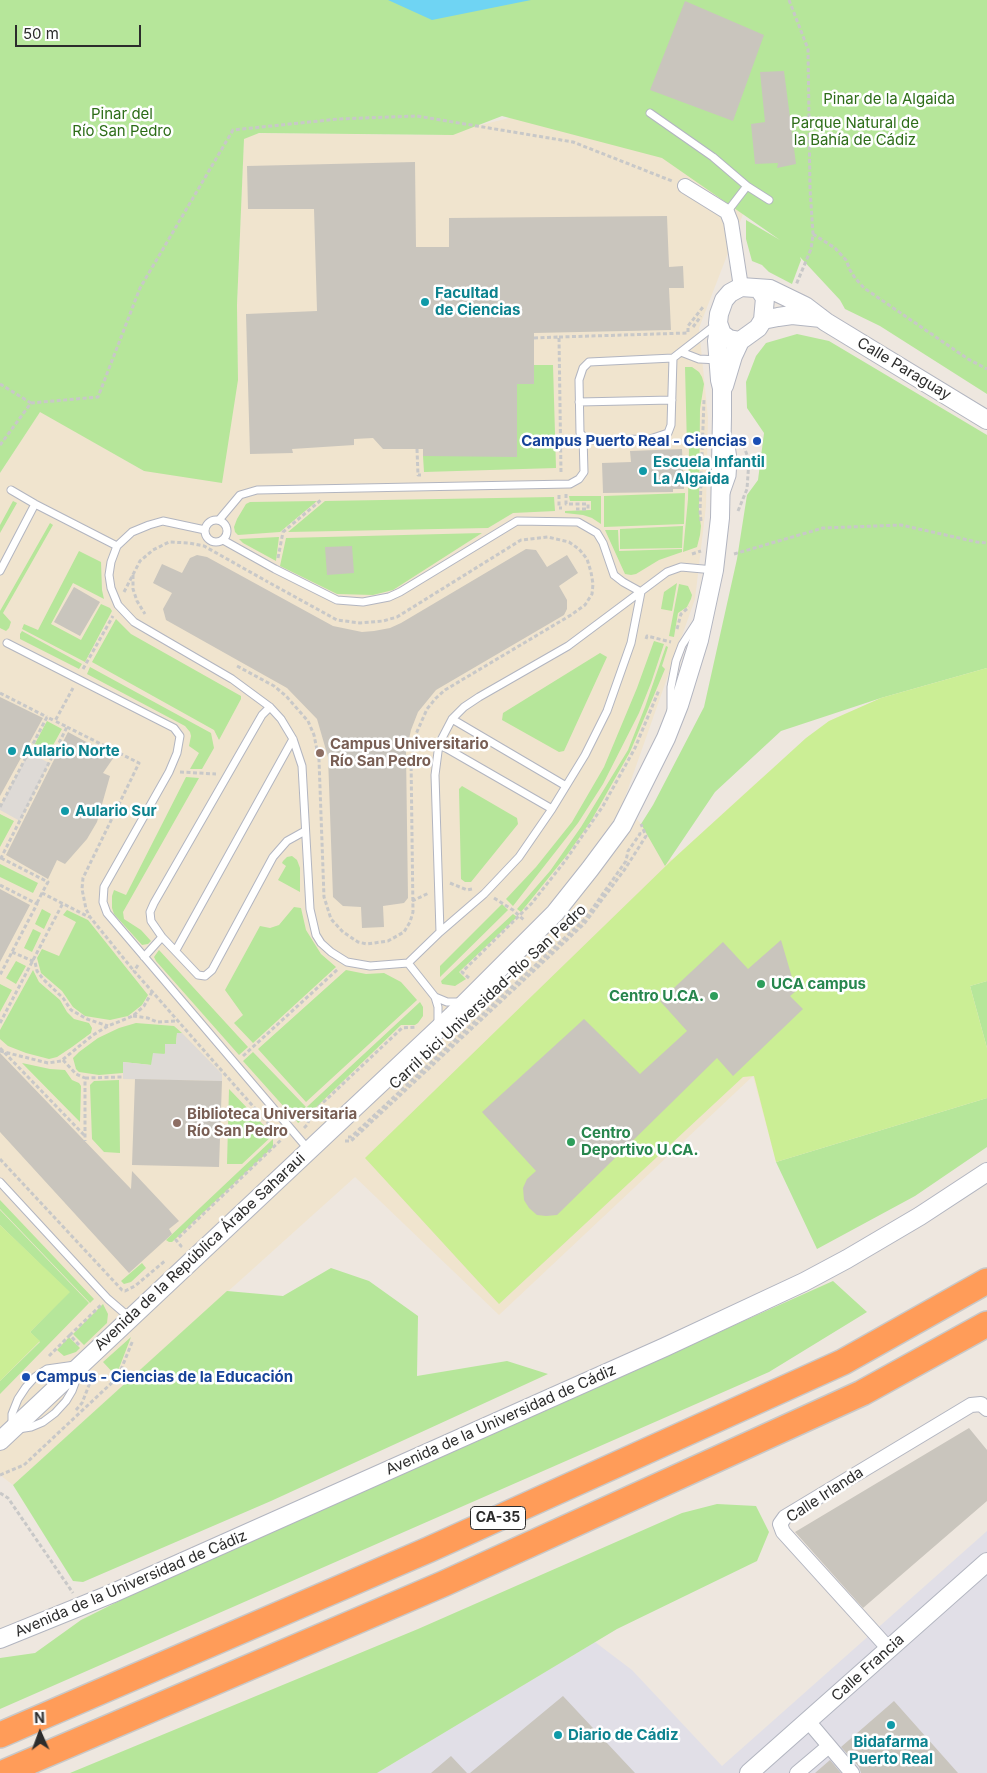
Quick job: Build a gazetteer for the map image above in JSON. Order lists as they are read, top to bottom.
{
  "streets": {
    "highway": ["CA-35"],
    "street": [
      "Calle Paraguay",
      "Avenida de la República Árabe Saharaui",
      "Avenida de la Universidad de Cádiz",
      "Calle Irlanda",
      "Calle Francia"
    ],
    "path": ["Carril bici Universidad-Río San Pedro"]
  },
  "crossings": [
    ["Calle Irlanda", "Calle Francia"]
  ],
  "parks": ["Pinar de la Algaida", "Pinar del Río San Pedro", "Parque Natural de la Bahía de Cádiz"],
  "places": [
    "Facultad de Ciencias",
    "Campus Puerto Real - Ciencias",
    "Escuela Infantil La Algaida",
    "Aulario Norte",
    "Campus Universitario Río San Pedro",
    "Aulario Sur",
    "UCA campus",
    "Centro U.CA.",
    "Biblioteca Universitaria Río San Pedro",
    "Centro Deportivo U.CA.",
    "Campus - Ciencias de la Educación",
    "Bidafarma Puerto Real",
    "Diario de Cádiz"
  ],
  "scale_bar": "50 m",
  "north": "top"
}
